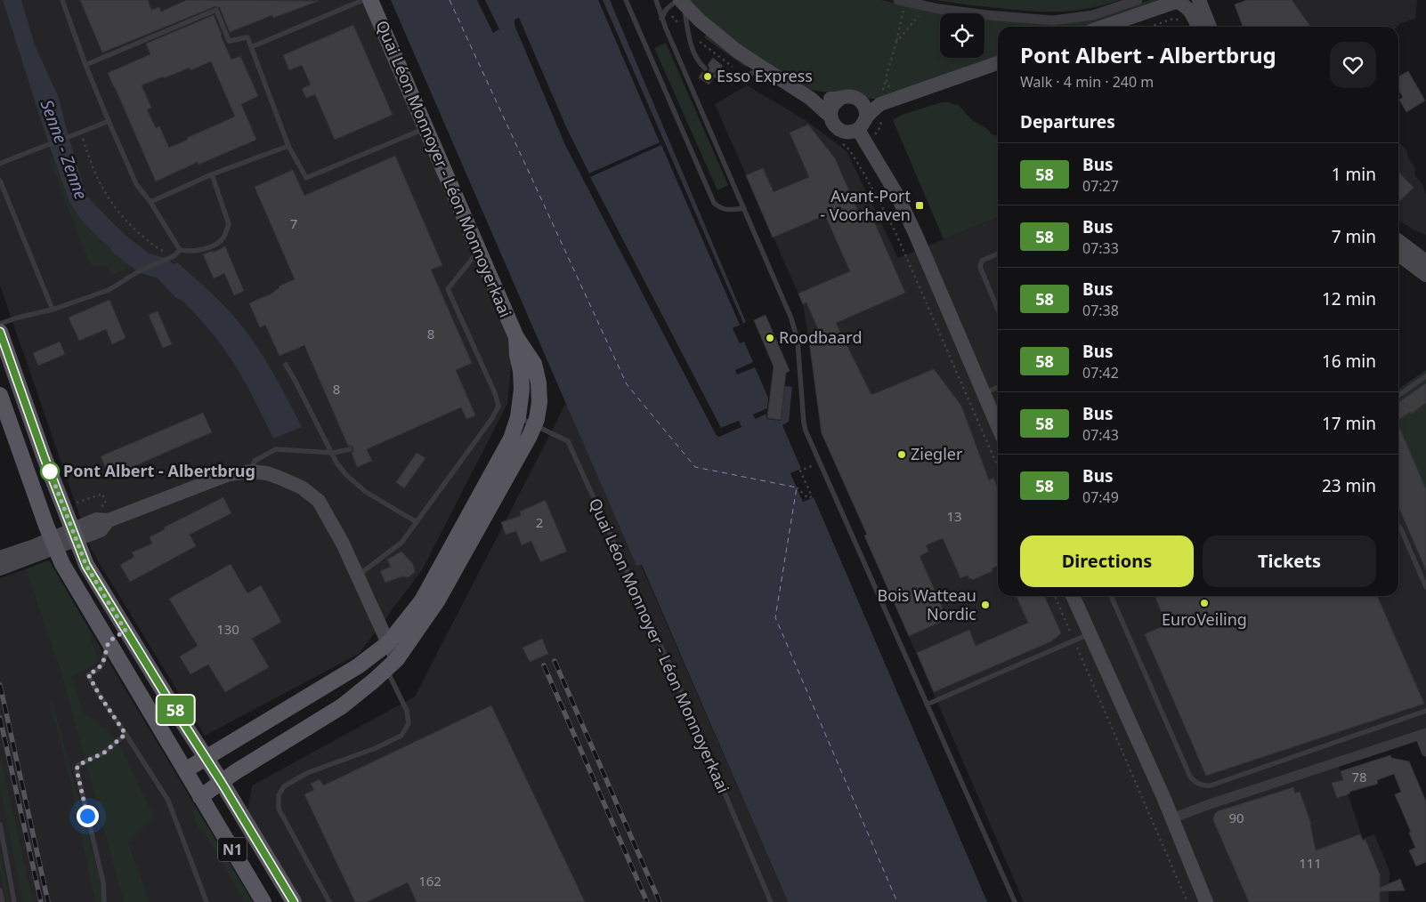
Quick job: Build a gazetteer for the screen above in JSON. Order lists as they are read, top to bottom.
{
  "streets": {
    "main road": ["Quai Léon Monnoyer - Léon Monnoyerkaai", "N1"]
  },
  "water": ["Senne - Zenne"],
  "places": {
    "other": [
      "Esso Express",
      "Roodbaard",
      "Ziegler",
      "Pont Albert - Albertbrug",
      "EuroVeiling",
      "Bois Watteau Nordic"
    ],
    "transit": ["Avant-Port - Voorhaven"]
  },
  "lines": ["bus line 58"],
  "house_numbers": [
    "7",
    "8",
    "8",
    "13",
    "2",
    "130",
    "78",
    "90",
    "111",
    "162"
  ],
  "page": {
    "on_map": "58",
    "heading": [
      ["Pont Albert - Albertbrug", "Walk · 4 min · 240 m"],
      "Departures"
    ],
    "list": [
      {
        "mark": "58",
        "name": "Bus",
        "note": "07:27",
        "value": "1 min"
      },
      {
        "mark": "58",
        "name": "Bus",
        "note": "07:33",
        "value": "7 min"
      },
      {
        "mark": "58",
        "name": "Bus",
        "note": "07:38",
        "value": "12 min"
      },
      {
        "mark": "58",
        "name": "Bus",
        "note": "07:42",
        "value": "16 min"
      },
      {
        "mark": "58",
        "name": "Bus",
        "note": "07:43",
        "value": "17 min"
      },
      {
        "mark": "58",
        "name": "Bus",
        "note": "07:49",
        "value": "23 min"
      }
    ],
    "buttons": ["Directions", "Tickets"]
  }
}
